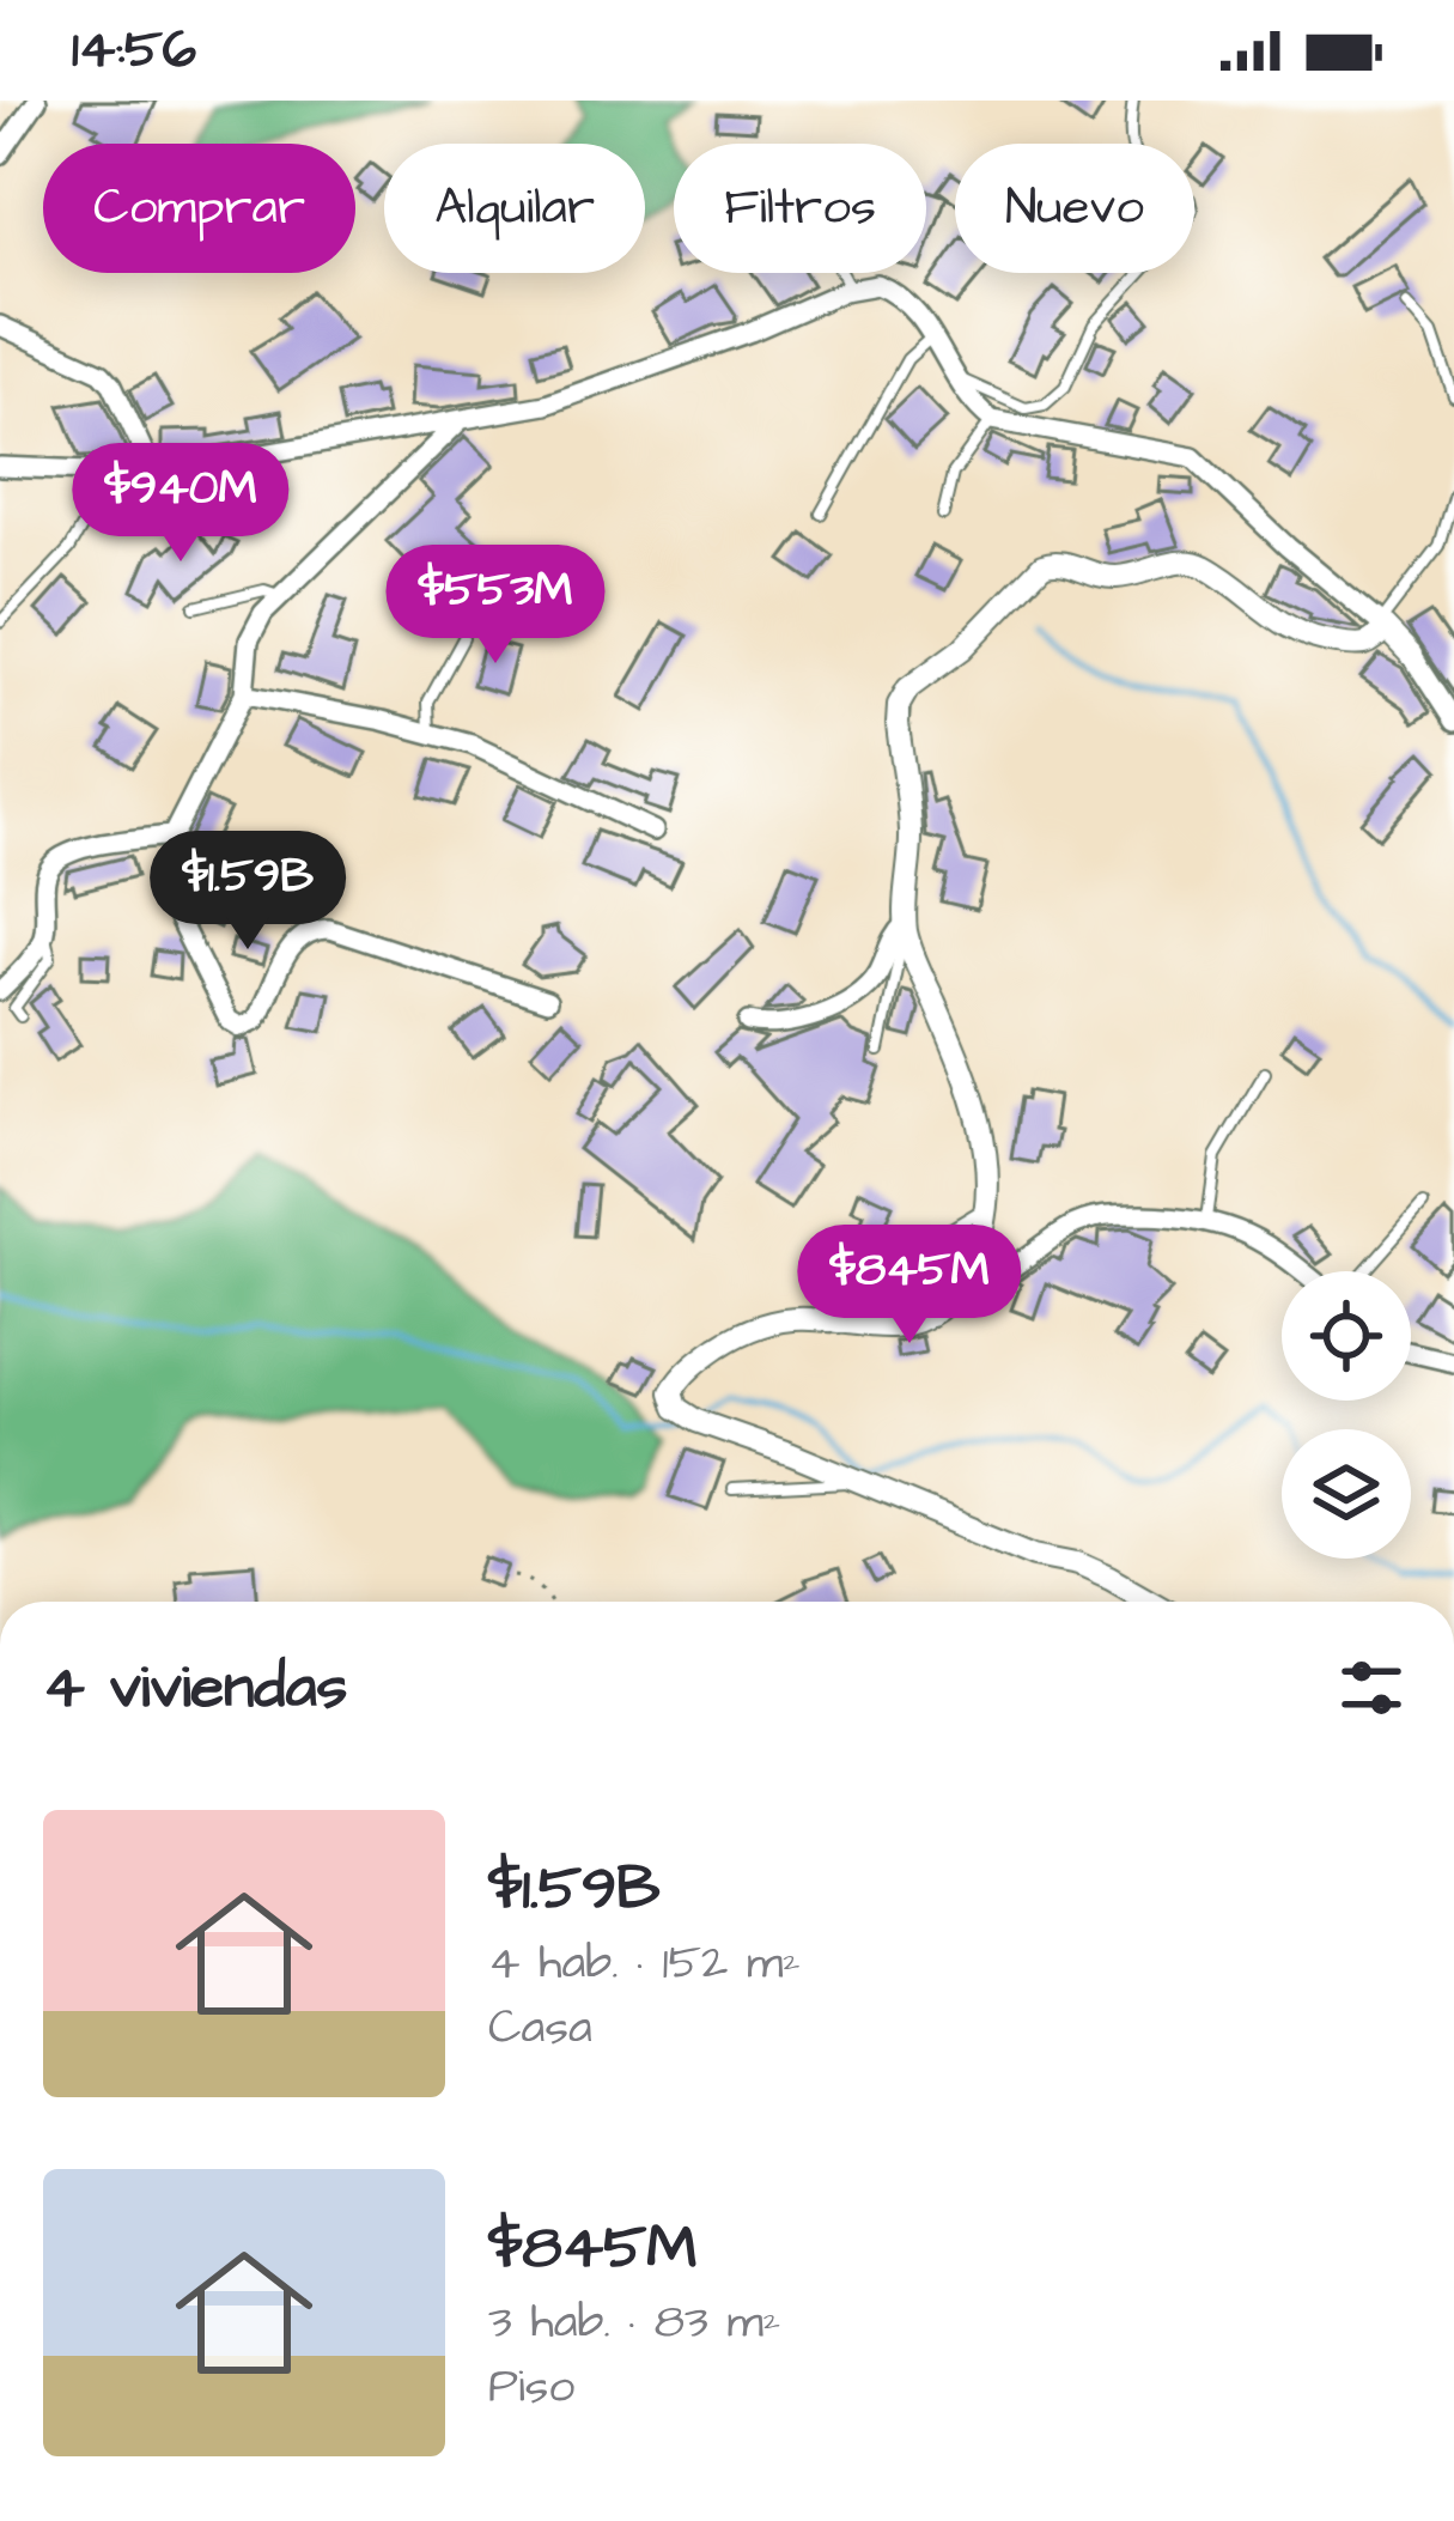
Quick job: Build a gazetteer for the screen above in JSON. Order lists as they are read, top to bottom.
{
  "page": {
    "status": "14:56",
    "chip": [
      "Comprar",
      "Alquilar",
      "Filtros",
      "Nuevo"
    ],
    "price": [
      "$940M",
      "$553M",
      "$1.59B",
      "$845M"
    ],
    "heading": "4 viviendas",
    "list": [
      {
        "name": "$1.59B",
        "note": "4 hab. · 152 m² · Casa"
      },
      {
        "name": "$845M",
        "note": "3 hab. · 83 m² · Piso"
      }
    ]
  }
}
